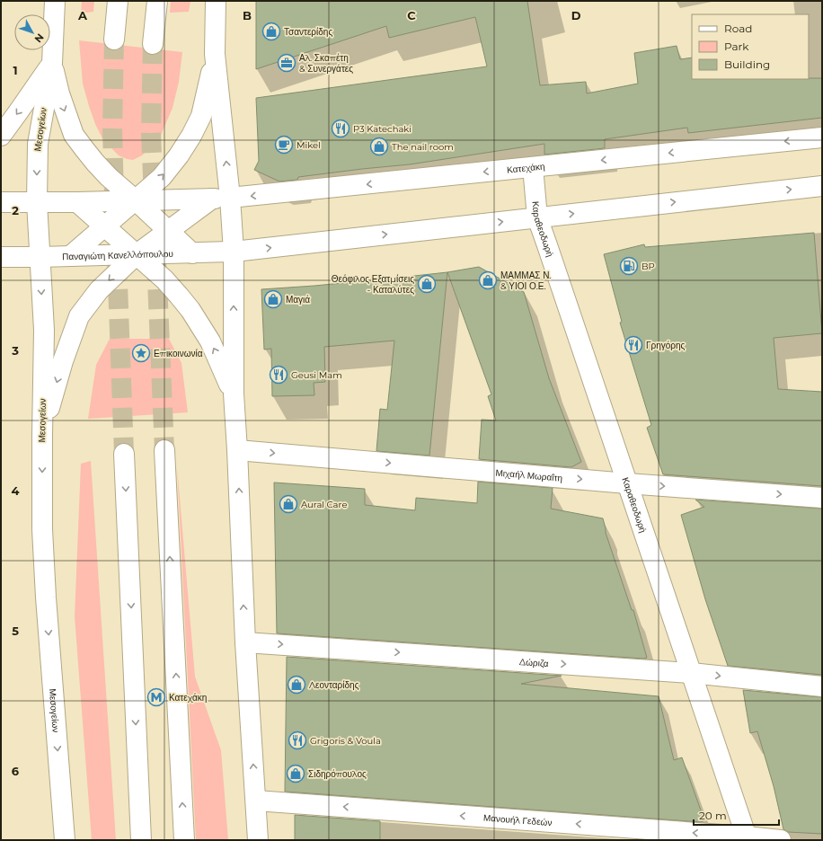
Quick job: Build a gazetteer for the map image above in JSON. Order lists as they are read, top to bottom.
{
  "streets": {
    "main road": [
      "Μεσογείων",
      "Κατεχάκη",
      "Καραθεοδωρή",
      "Παναγιώτη Κανελλόπουλου",
      "Μιχαήλ Μωραΐτη",
      "Δώριζα",
      "Μανουήλ Γεδεών"
    ]
  },
  "crossings": [
    ["Μεσογείων", "Παναγιώτη Κανελλόπουλου"],
    ["Κατεχάκη", "Καραθεοδωρή"],
    ["Καραθεοδωρή", "Μιχαήλ Μωραΐτη"],
    ["Καραθεοδωρή", "Δώριζα"],
    ["Καραθεοδωρή", "Μανουήλ Γεδεών"]
  ],
  "one_way": ["Μιχαήλ Μωραΐτη", "Δώριζα", "Μανουήλ Γεδεών"],
  "places": {
    "shop": [
      "Τσαντερίδης",
      "The nail room",
      "ΜΑΜΜΑΣ Ν. & ΥΙΟΙ Ο.Ε.",
      "Θεόφιλος Εξατμίσεις - Καταλύτες",
      "Μαγιά",
      "Aural Care",
      "Λεονταρίδης",
      "Σιδηρόπουλος"
    ],
    "office": ["Αλ. Σκαπέτη & Συνεργάτες"],
    "restaurant": [
      "P3 Katechaki",
      "Γρηγόρης",
      "Geusi Mam",
      "Grigoris & Voula"
    ],
    "cafe": ["Mikel"],
    "fuel station": ["BP"],
    "place": ["Επικοινωνία"],
    "metro station": ["Κατεχάκη"]
  },
  "legend": ["Road", "Park", "Building"],
  "scale_bar": "20 m",
  "north": "bottom right",
  "grid": {
    "columns": [
      "A",
      "B",
      "C",
      "D"
    ],
    "rows": [
      "1",
      "2",
      "3",
      "4",
      "5",
      "6"
    ]
  }
}
